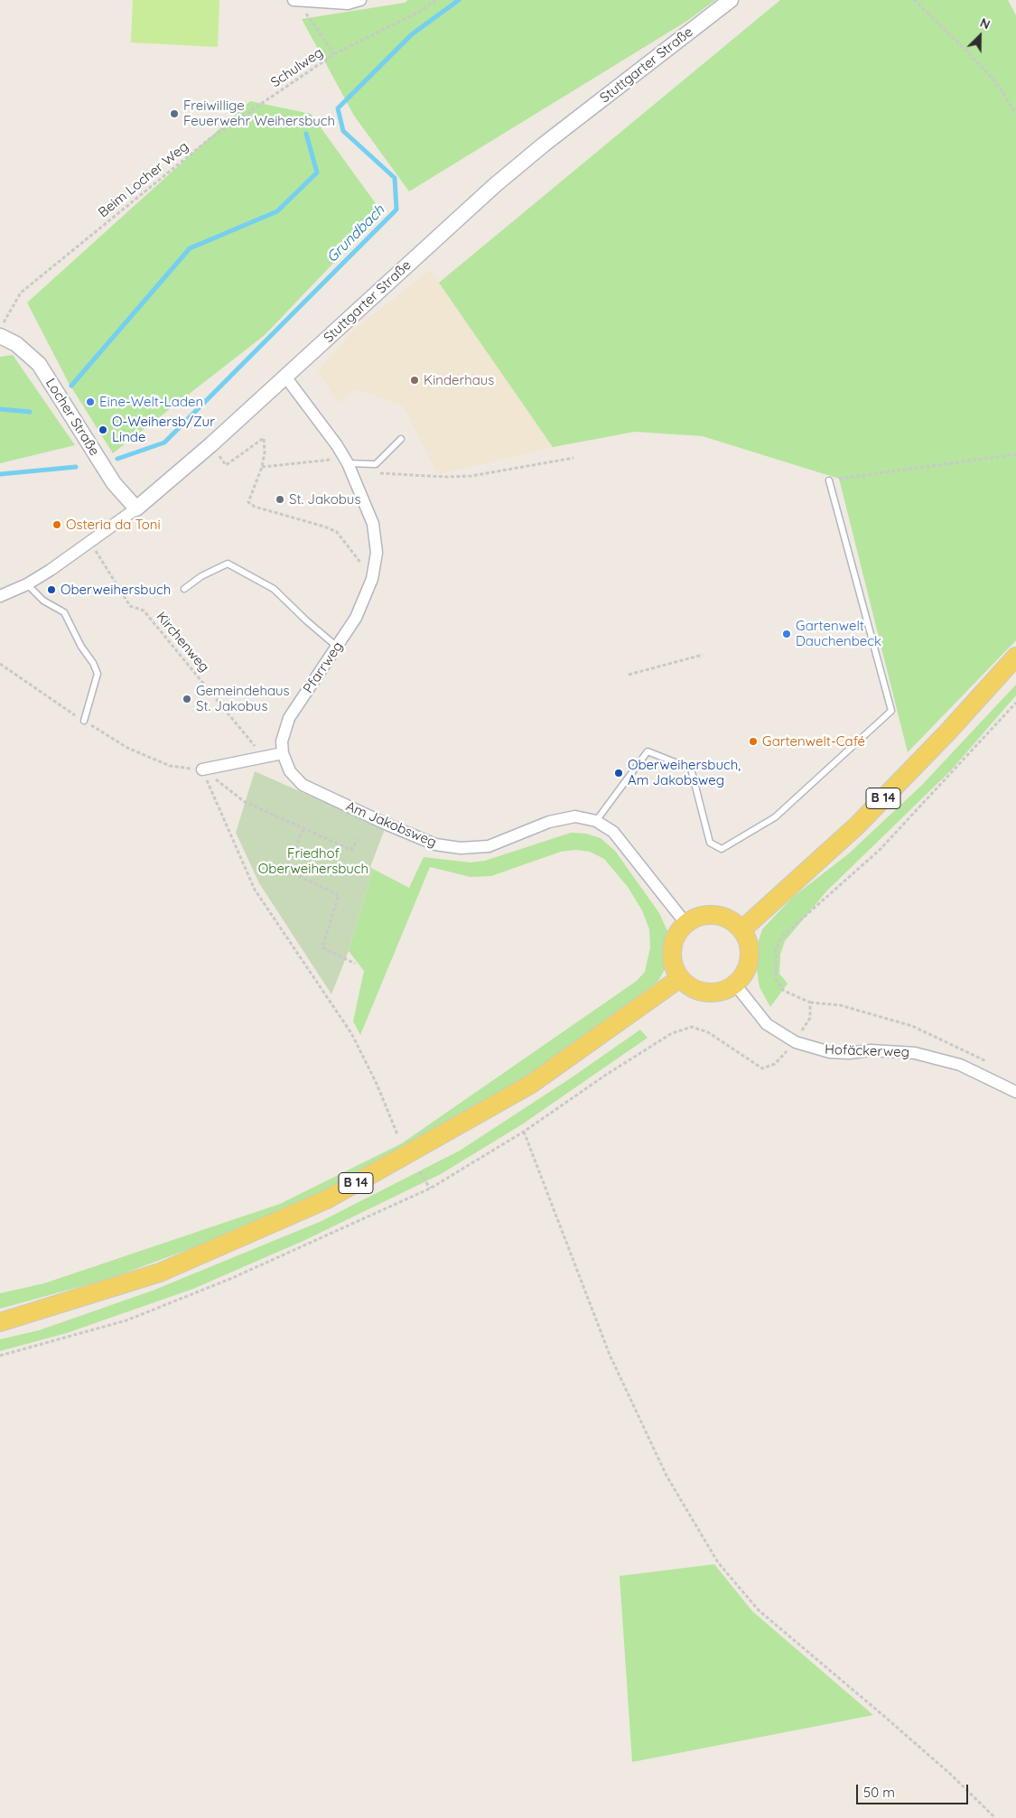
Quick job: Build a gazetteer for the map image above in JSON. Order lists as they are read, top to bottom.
{
  "streets": {
    "main road": ["B 14"],
    "street": [
      "Stuttgarter Straße",
      "Locher Straße",
      "Pfarrweg",
      "Am Jakobsweg",
      "Hofäckerweg"
    ],
    "path": ["Schulweg", "Kirchenweg"]
  },
  "crossings": [
    ["Stuttgarter Straße", "Locher Straße"],
    ["Stuttgarter Straße", "Kirchenweg"],
    ["Stuttgarter Straße", "Pfarrweg"],
    ["Pfarrweg", "Am Jakobsweg"],
    ["B 14", "Am Jakobsweg"],
    ["B 14", "Hofäckerweg"],
    ["Am Jakobsweg", "Hofäckerweg"]
  ],
  "water": ["Grundbach"],
  "parks": ["Friedhof Oberweihersbuch"],
  "places": [
    "Freiwillige Feuerwehr Weihersbuch",
    "Kinderhaus",
    "Eine-Welt-Laden",
    "O-Weihersb/Zur Linde",
    "St. Jakobus",
    "Osteria da Toni",
    "Oberweihersbuch",
    "Gartenwelt Dauchenbeck",
    "Gemeindehaus St. Jakobus",
    "Gartenwelt-Café",
    "Oberweihersbuch, Am Jakobsweg"
  ],
  "scale_bar": "50 m",
  "north": "top right"
}
